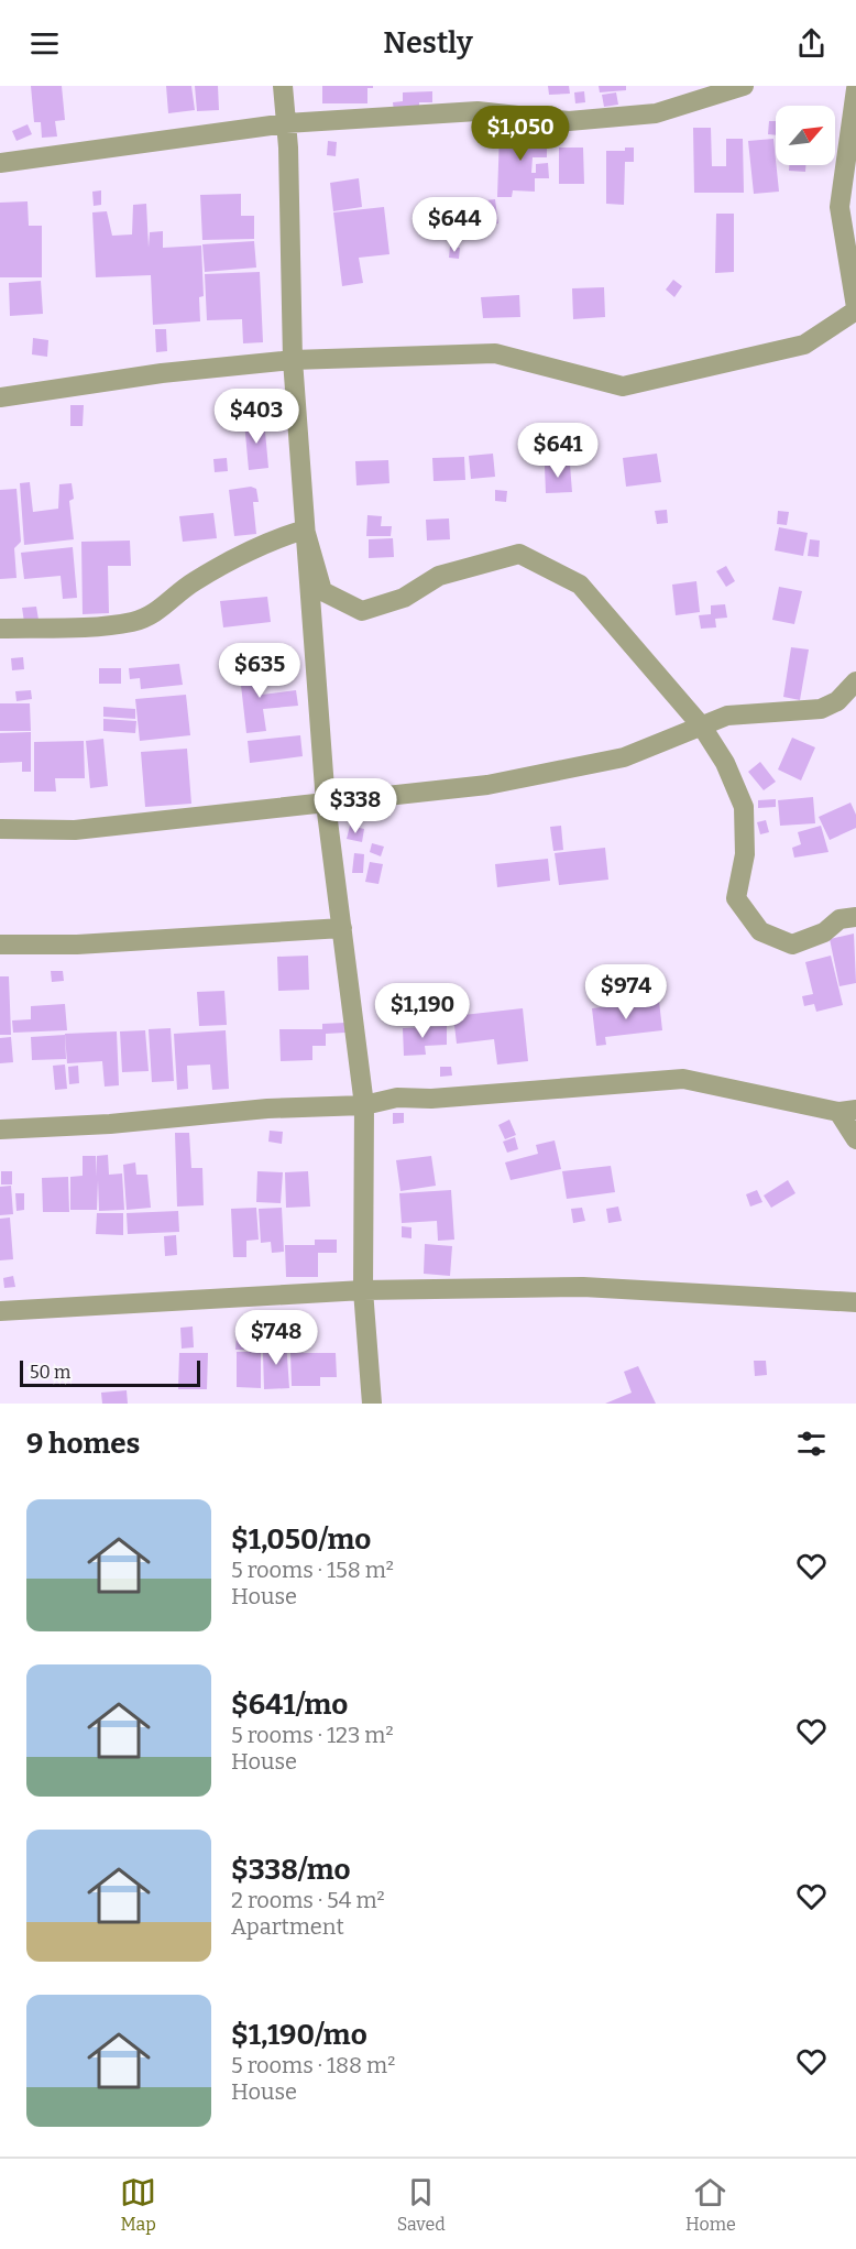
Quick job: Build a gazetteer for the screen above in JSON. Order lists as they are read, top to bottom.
{
  "scale_bar": "50 m",
  "north": "top right",
  "page": {
    "header": "Nestly",
    "price": [
      "$1,050",
      "$644",
      "$403",
      "$641",
      "$635",
      "$338",
      "$974",
      "$1,190",
      "$748"
    ],
    "scale": "50 m",
    "heading": "9 homes",
    "list": [
      {
        "name": "$1,050/mo",
        "note": "5 rooms · 158 m² · House"
      },
      {
        "name": "$641/mo",
        "note": "5 rooms · 123 m² · House"
      },
      {
        "name": "$338/mo",
        "note": "2 rooms · 54 m² · Apartment"
      },
      {
        "name": "$1,190/mo",
        "note": "5 rooms · 188 m² · House"
      }
    ],
    "tabs": ["Map", "Saved", "Home"]
  }
}
